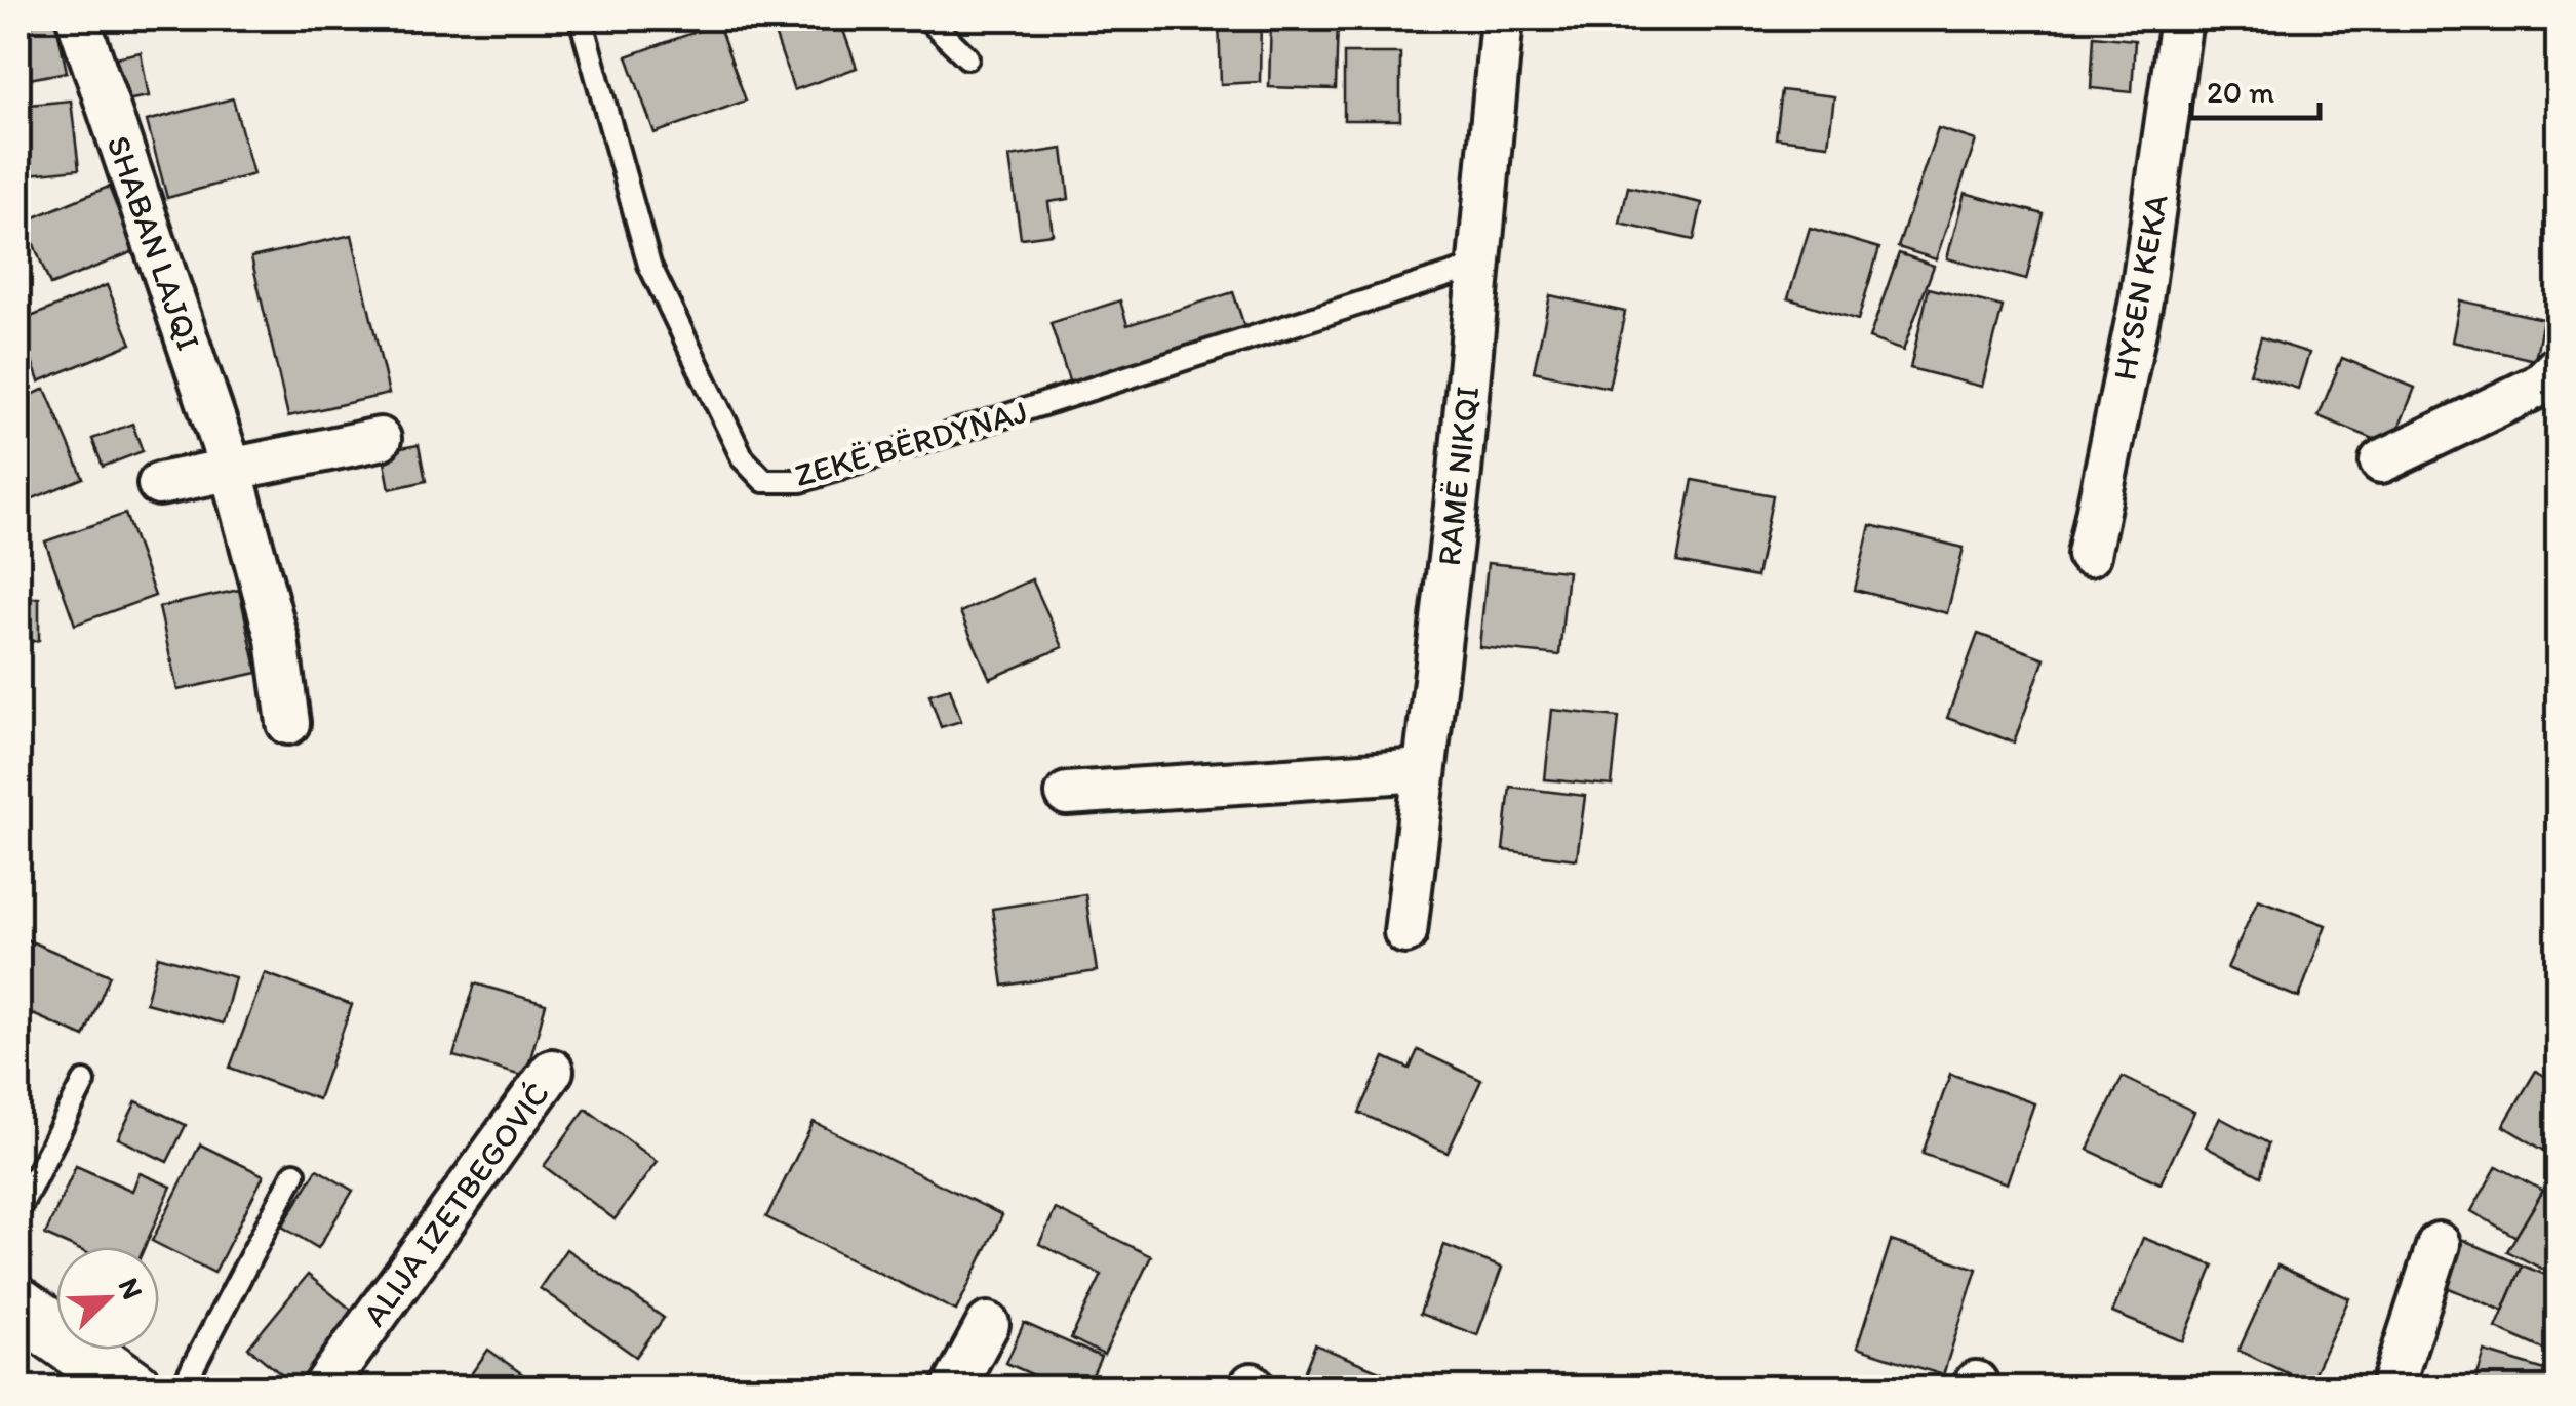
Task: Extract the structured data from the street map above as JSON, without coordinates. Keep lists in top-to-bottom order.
{
  "streets": {
    "street": [
      "SHABAN LAJQI",
      "HYSEN KEKA",
      "RAMË NIKQI",
      "ALIJA IZETBEGOVIĆ"
    ],
    "lane": ["ZEKË BËRDYNAJ"]
  },
  "crossings": [
    ["ZEKË BËRDYNAJ", "RAMË NIKQI"]
  ],
  "scale_bar": "20 m",
  "north": "top right"
}
